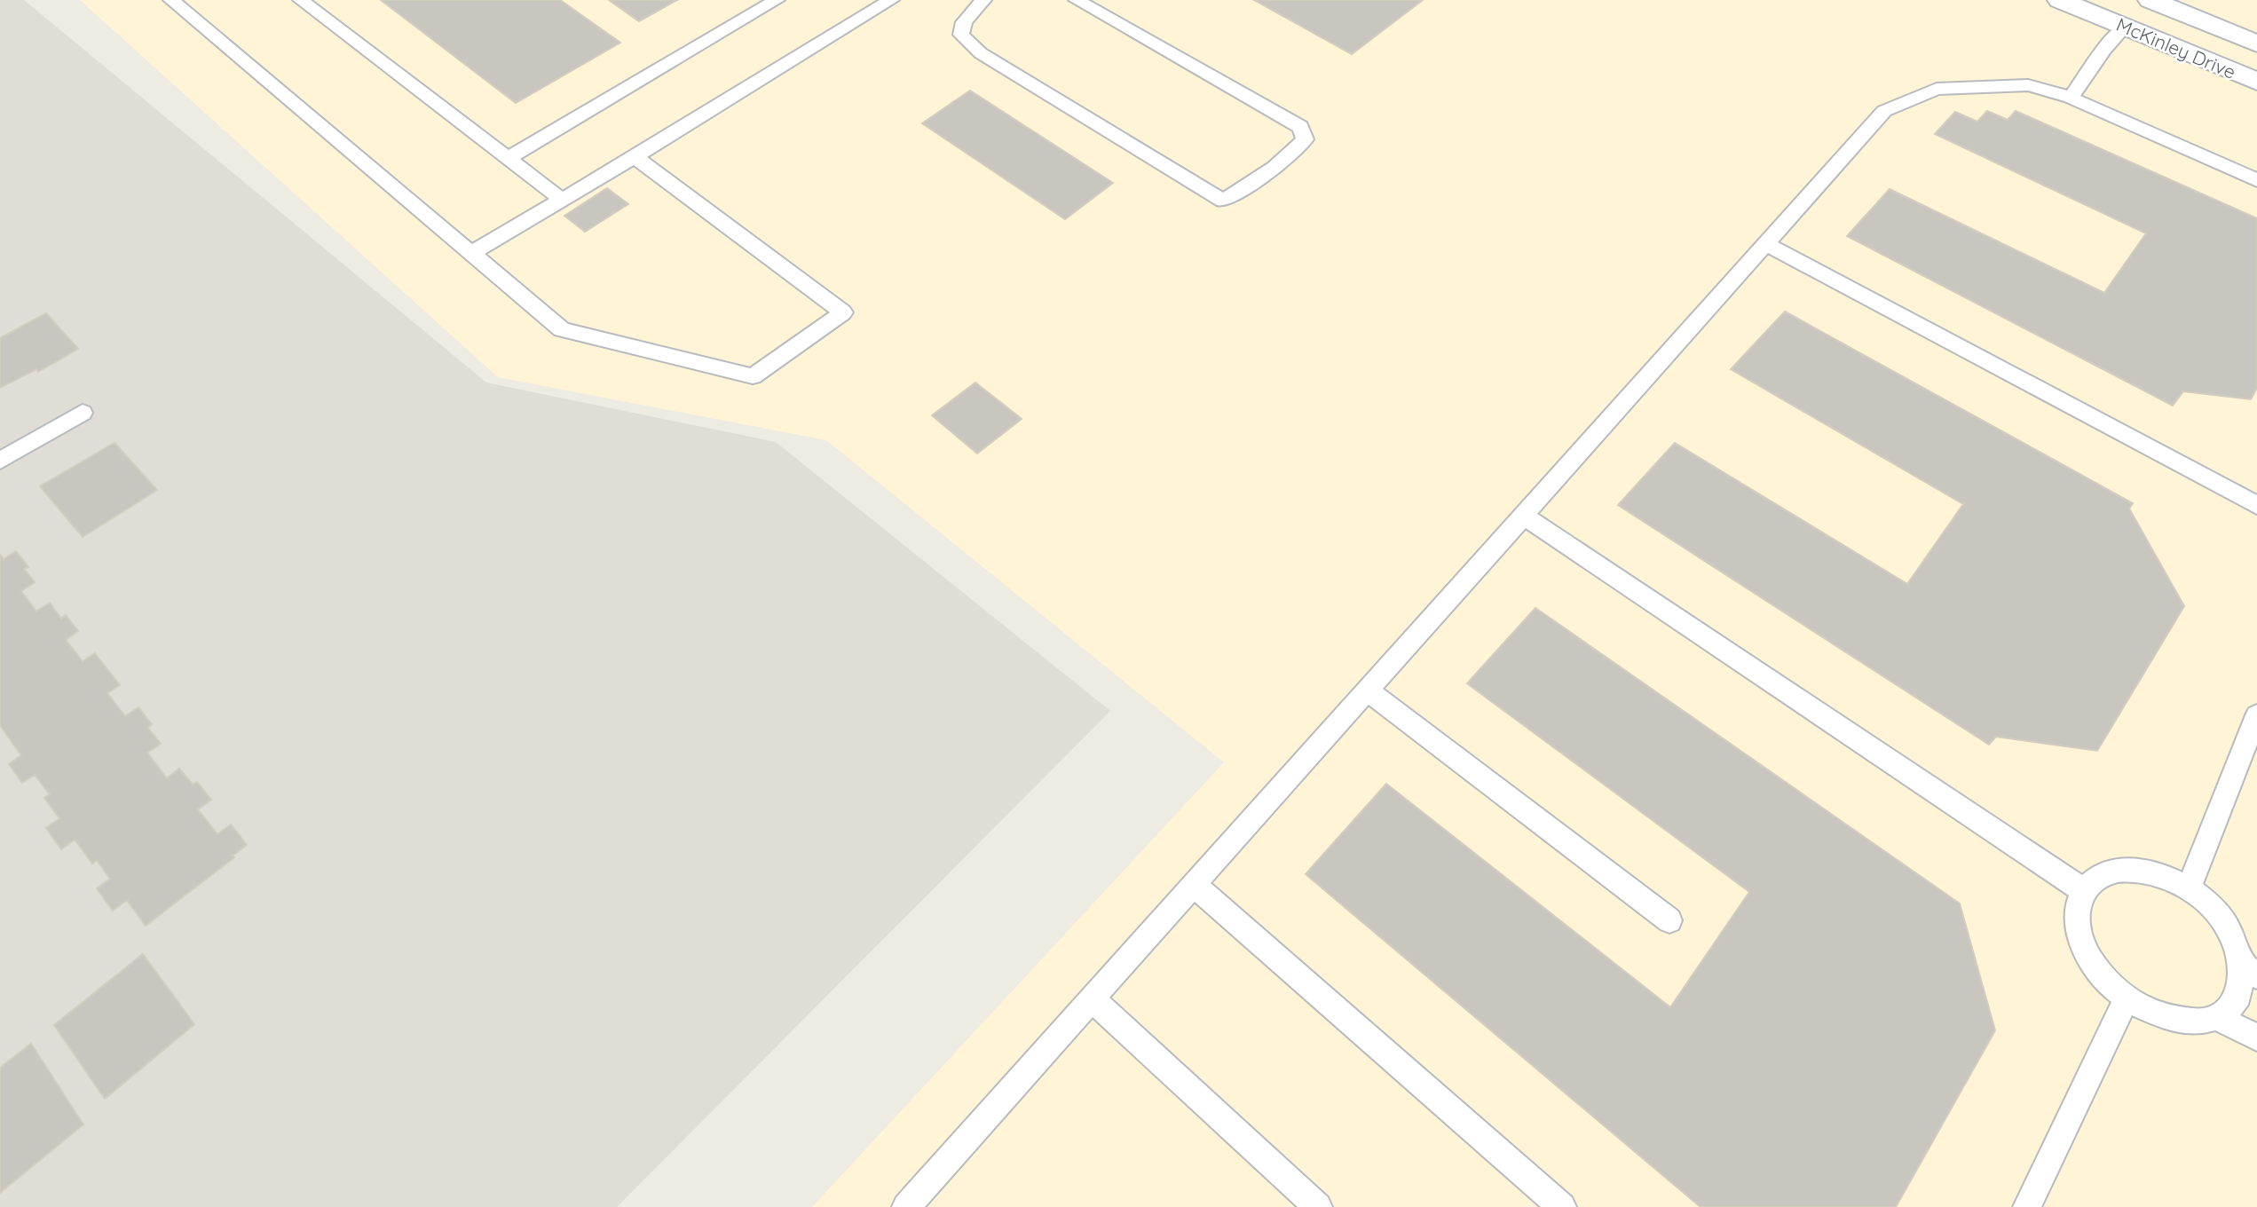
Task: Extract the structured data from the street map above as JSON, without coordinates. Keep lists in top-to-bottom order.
{
  "streets": {
    "main road": ["McKinley Drive"]
  }
}
